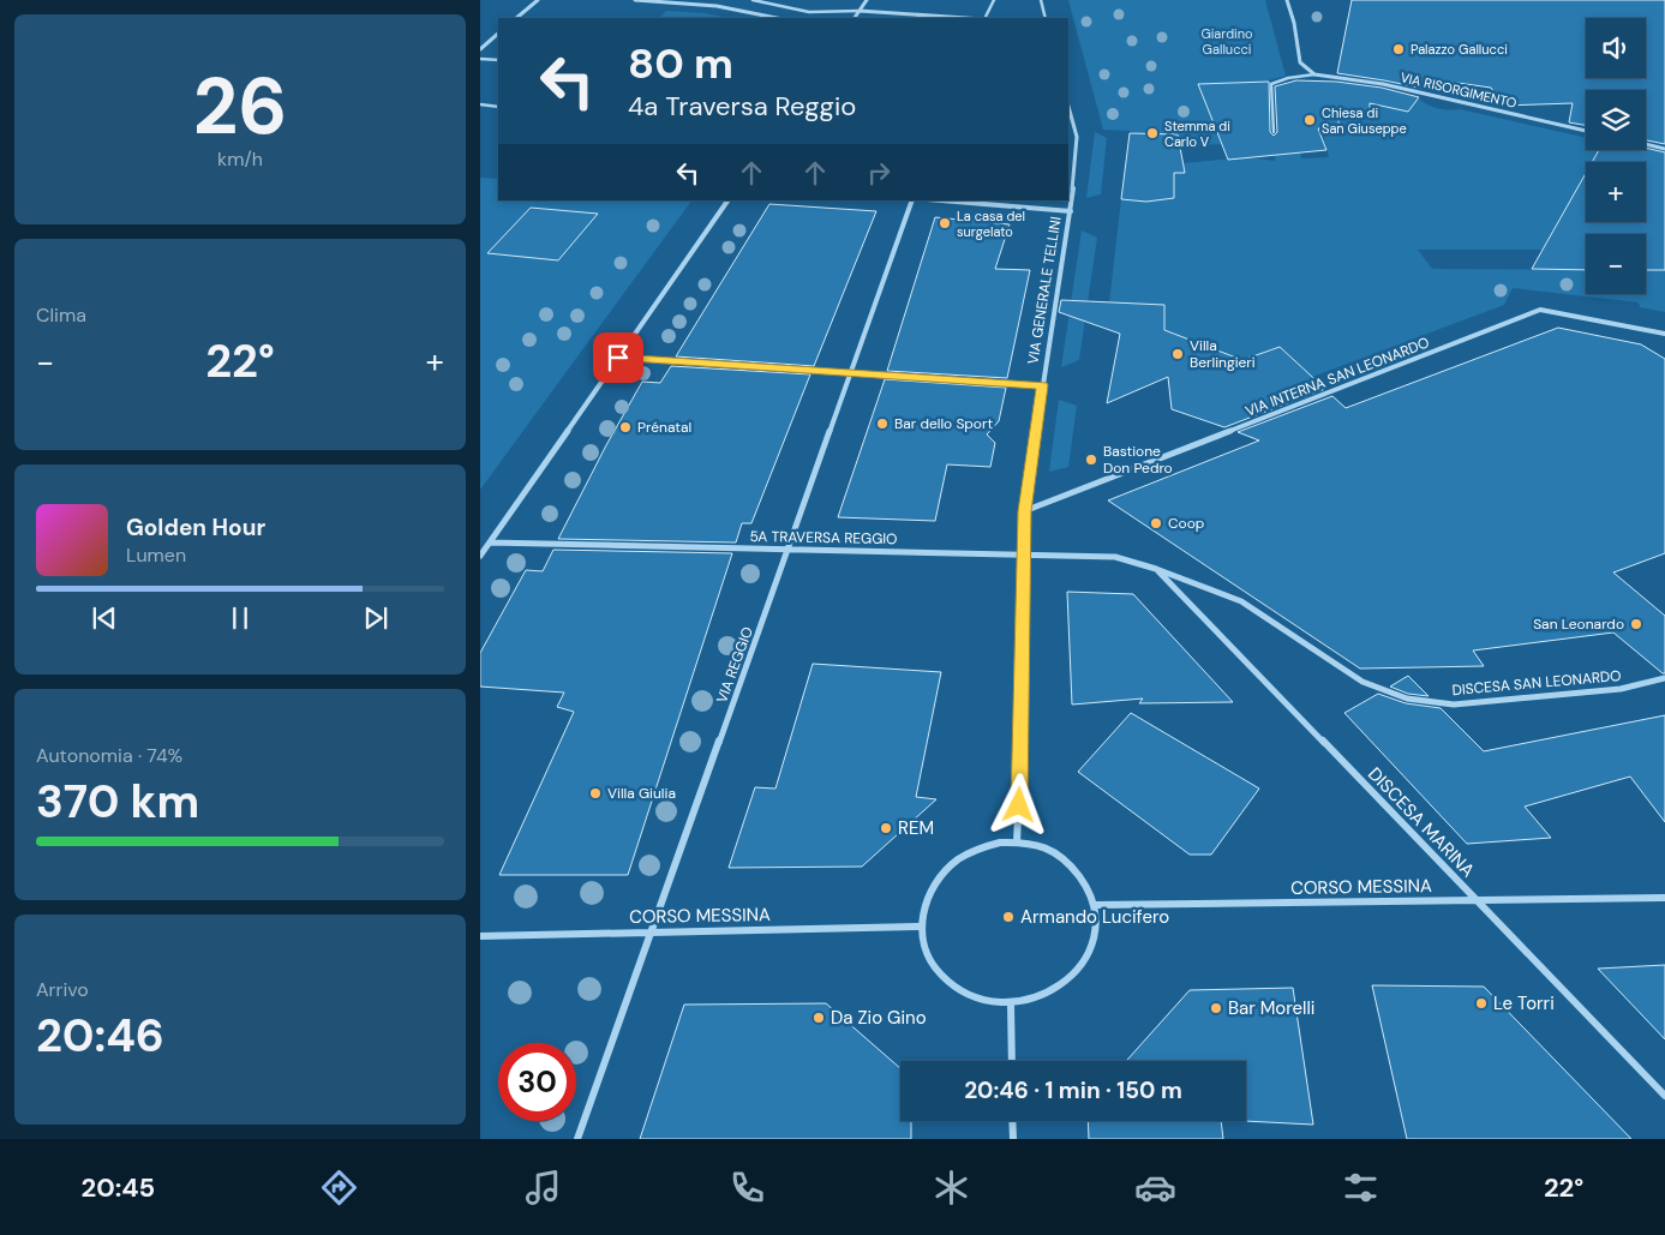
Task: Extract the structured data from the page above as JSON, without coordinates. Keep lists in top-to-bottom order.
{
  "streets": {
    "street": [
      "VIA RISORGIMENTO",
      "VIA GENERALE TELLINI",
      "VIA INTERNA SAN LEONARDO",
      "5A TRAVERSA REGGIO",
      "VIA REGGIO",
      "DISCESA SAN LEONARDO",
      "DISCESA MARINA",
      "CORSO MESSINA"
    ]
  },
  "crossings": [
    ["VIA GENERALE TELLINI", "VIA INTERNA SAN LEONARDO"],
    ["VIA GENERALE TELLINI", "5A TRAVERSA REGGIO"],
    ["VIA GENERALE TELLINI", "CORSO MESSINA"],
    ["5A TRAVERSA REGGIO", "VIA REGGIO"],
    ["5A TRAVERSA REGGIO", "DISCESA SAN LEONARDO"],
    ["5A TRAVERSA REGGIO", "DISCESA MARINA"],
    ["VIA REGGIO", "CORSO MESSINA"],
    ["DISCESA SAN LEONARDO", "DISCESA MARINA"],
    ["DISCESA MARINA", "CORSO MESSINA"]
  ],
  "parks": ["Giardino Gallucci"],
  "places": [
    "Palazzo Gallucci",
    "Chiesa di San Giuseppe",
    "Stemma di Carlo V",
    "La casa del surgelato",
    "Villa Berlingieri",
    "Bar dello Sport",
    "Prénatal",
    "Bastione Don Pedro",
    "Coop",
    "San Leonardo",
    "Villa Giulia",
    "REM",
    "Armando Lucifero",
    "Le Torri",
    "Bar Morelli",
    "Da Zio Gino"
  ],
  "page": {
    "tile": [
      ["26", "km/h"],
      "Clima",
      ["Autonomia · 74%", "370 km"],
      ["Arrivo", "20:46"]
    ],
    "map_buttons": ["+", "−"],
    "turn": ["80 m", "4a Traversa Reggio"],
    "heat": ["−", "22°", "+"],
    "song": ["Golden Hour", "Lumen"],
    "limit": "30",
    "trip": "20:46 · 1 min · 150 m",
    "tabs": ["20:45", "22°"]
  }
}
